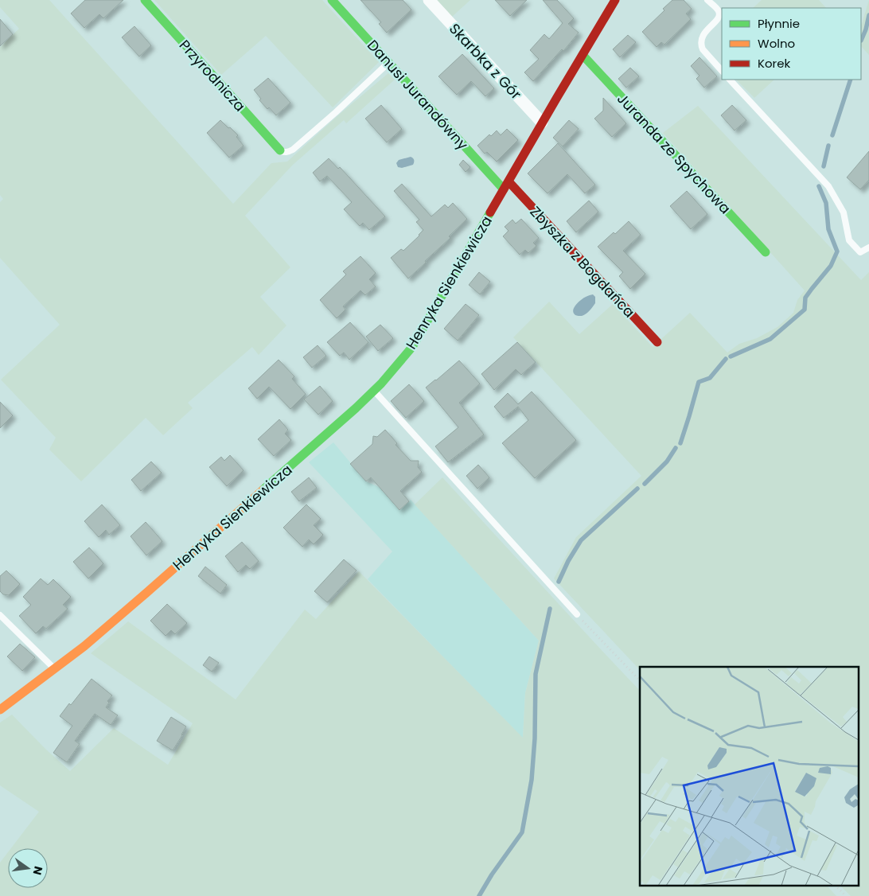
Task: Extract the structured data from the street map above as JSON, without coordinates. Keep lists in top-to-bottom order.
{
  "streets": {
    "street": [
      "Skarbka z Gór",
      "Przyrodnicza",
      "Danusi Jurandówny",
      "Juranda ze Spychowa",
      "Zbyszka z Bogdańca",
      "Henryka Sienkiewicza"
    ]
  },
  "crossings": [
    ["Skarbka z Gór", "Henryka Sienkiewicza"],
    ["Danusi Jurandówny", "Henryka Sienkiewicza"],
    ["Juranda ze Spychowa", "Henryka Sienkiewicza"],
    ["Zbyszka z Bogdańca", "Henryka Sienkiewicza"]
  ],
  "legend": ["Płynnie", "Wolno", "Korek"],
  "north": "right"
}
